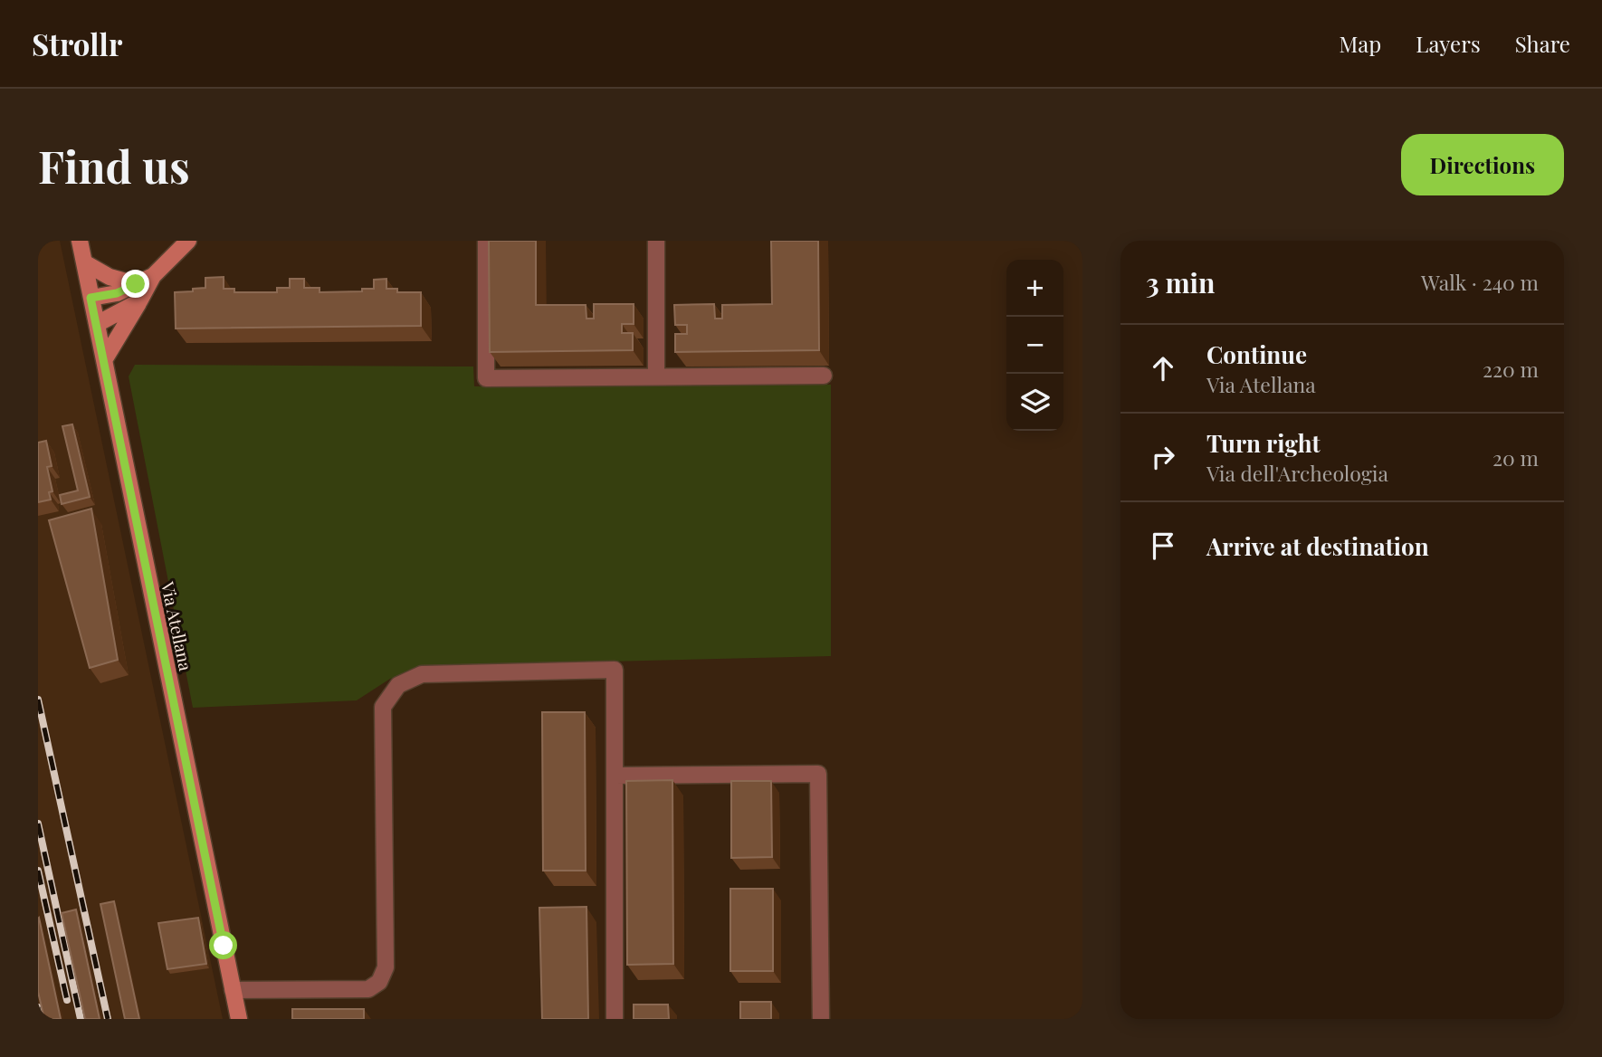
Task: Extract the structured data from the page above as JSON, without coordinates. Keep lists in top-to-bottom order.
{
  "streets": {
    "main road": ["Via Atellana"]
  },
  "page": {
    "header": "Strollr",
    "nav": ["Map", "Layers", "Share"],
    "buttons": "Directions",
    "title": "Find us",
    "heading": ["3 min", "Walk · 240 m"],
    "map_buttons": ["+", "−"],
    "list": [
      ["Continue", "Via Atellana", "220 m"],
      ["Turn right", "Via dell'Archeologia", "20 m"],
      "Arrive at destination"
    ]
  }
}
